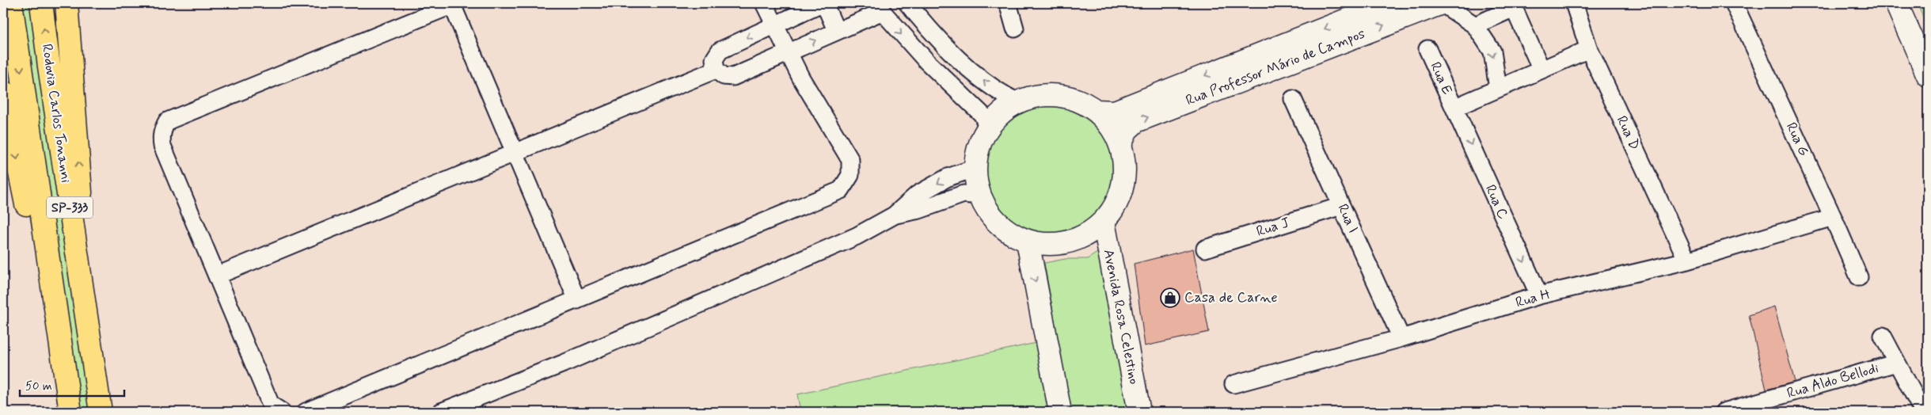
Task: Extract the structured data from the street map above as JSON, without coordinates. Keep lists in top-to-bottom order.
{
  "streets": {
    "highway": ["Rodovia Carlos Tonanni", "SP-333"],
    "street": [
      "Rua Professor Mário de Campos",
      "Rua E",
      "Rua D",
      "Rua G",
      "Rua C",
      "Rua I",
      "Rua J",
      "Rua H",
      "Avenida Rosa Celestino",
      "Rua Aldo Bellodi"
    ]
  },
  "crossings": [
    ["Rua E", "Rua C"],
    ["Rua D", "Rua H"],
    ["Rua G", "Rua H"],
    ["Rua C", "Rua H"],
    ["Rua I", "Rua J"],
    ["Rua I", "Rua H"]
  ],
  "one_way": ["Rua C"],
  "places": {
    "shop": ["Casa de Carne"]
  },
  "scale_bar": "50 m"
}
